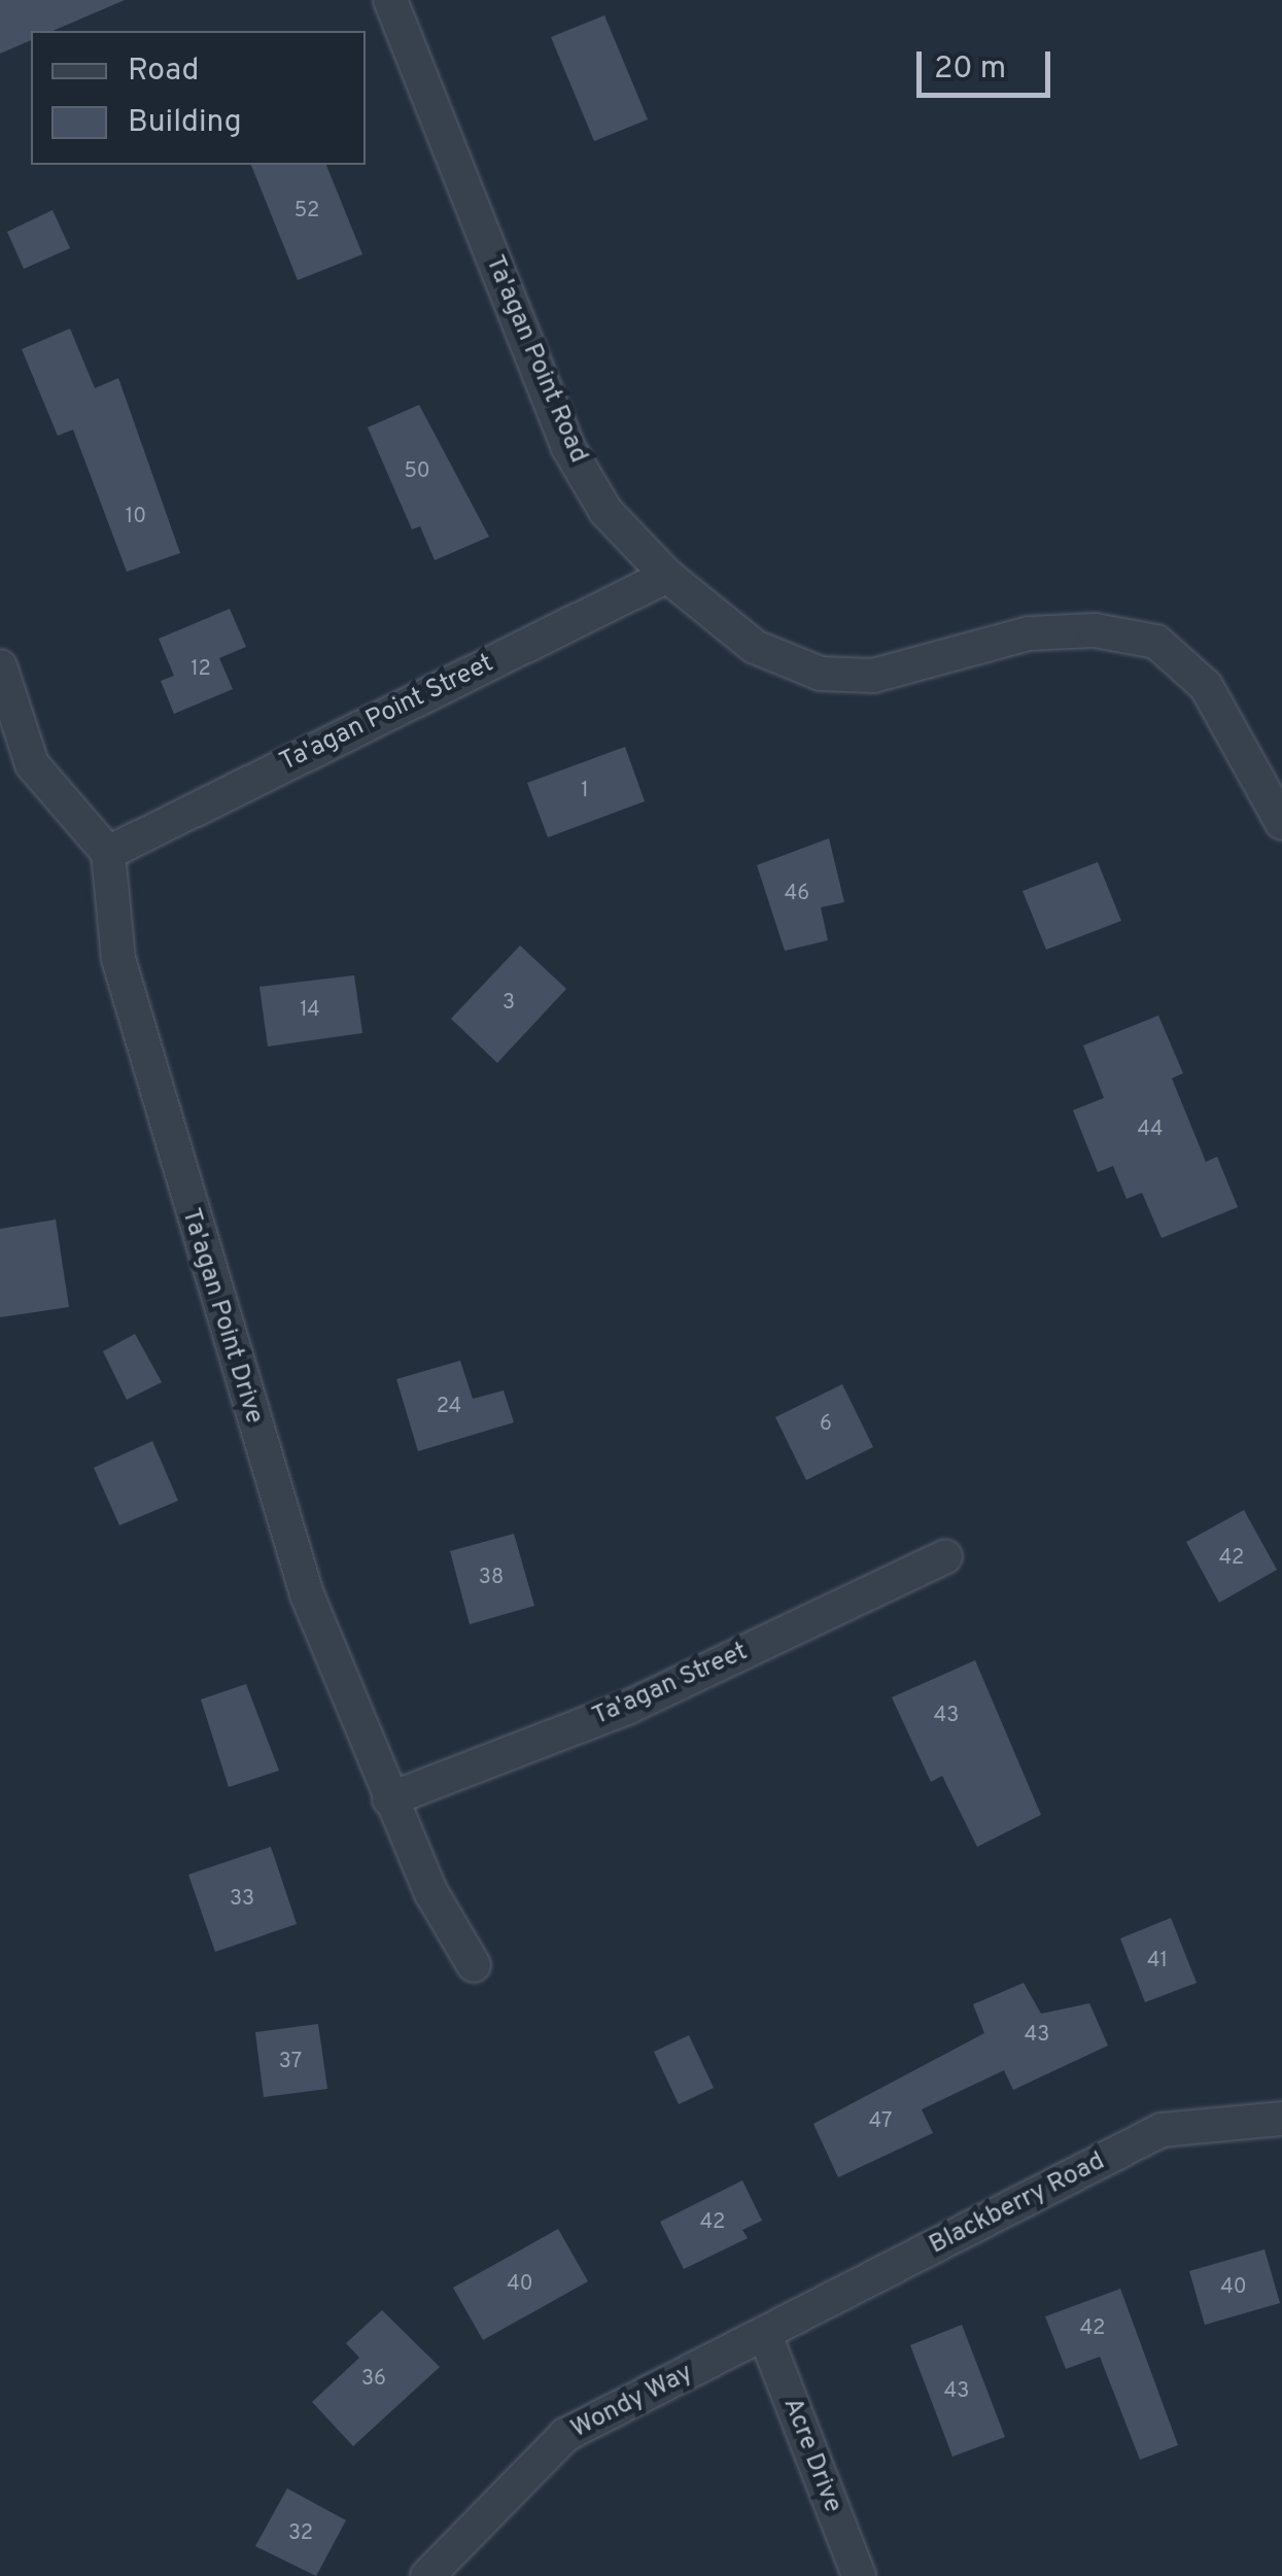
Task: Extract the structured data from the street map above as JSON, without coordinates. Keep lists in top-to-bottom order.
{
  "streets": {
    "street": [
      "Ta'agan Point Road",
      "Ta'agan Point Street",
      "Ta'agan Point Drive",
      "Ta'agan Street",
      "Blackberry Road",
      "Wondy Way",
      "Acre Drive"
    ]
  },
  "crossings": [
    ["Ta'agan Point Road", "Ta'agan Point Street"],
    ["Ta'agan Point Street", "Ta'agan Point Drive"],
    ["Ta'agan Point Drive", "Ta'agan Street"],
    ["Blackberry Road", "Wondy Way"],
    ["Blackberry Road", "Acre Drive"],
    ["Wondy Way", "Acre Drive"]
  ],
  "house_numbers": [
    "52",
    "50",
    "10",
    "12",
    "1",
    "46",
    "3",
    "14",
    "44",
    "24",
    "6",
    "42",
    "38",
    "43",
    "33",
    "41",
    "43",
    "37",
    "47",
    "42",
    "40",
    "40",
    "42",
    "36",
    "43",
    "32"
  ],
  "legend": ["Road", "Building"],
  "scale_bar": "20 m"
}
